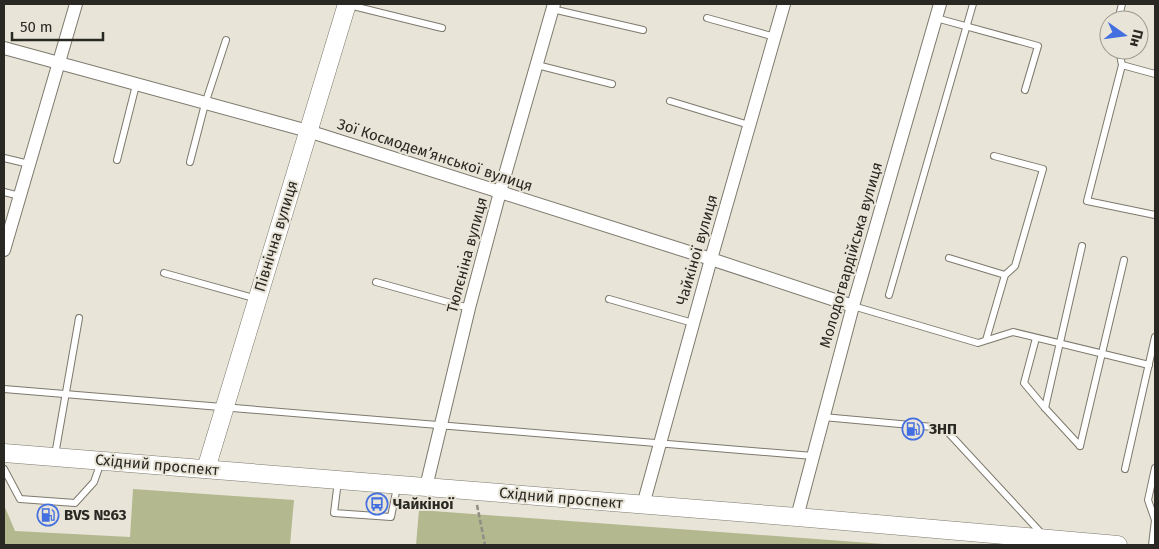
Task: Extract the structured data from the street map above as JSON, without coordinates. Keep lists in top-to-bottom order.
{
  "streets": {
    "main road": ["Північна вулиця", "Східний проспект"],
    "street": [
      "Зої Космодем’янської вулиця",
      "Чайкіної вулиця",
      "Тюлєніна вулиця",
      "Молодогвардійська вулиця"
    ]
  },
  "crossings": [
    ["Зої Космодем’янської вулиця", "Північна вулиця"],
    ["Зої Космодем’янської вулиця", "Чайкіної вулиця"],
    ["Зої Космодем’янської вулиця", "Тюлєніна вулиця"],
    ["Зої Космодем’янської вулиця", "Молодогвардійська вулиця"],
    ["Північна вулиця", "Східний проспект"],
    ["Чайкіної вулиця", "Східний проспект"],
    ["Тюлєніна вулиця", "Східний проспект"],
    ["Молодогвардійська вулиця", "Східний проспект"]
  ],
  "places": {
    "fuel station": ["ЗНП", "BVS №63"],
    "bus stop": ["Чайкіної"]
  },
  "scale_bar": "50 m",
  "north": "right"
}
